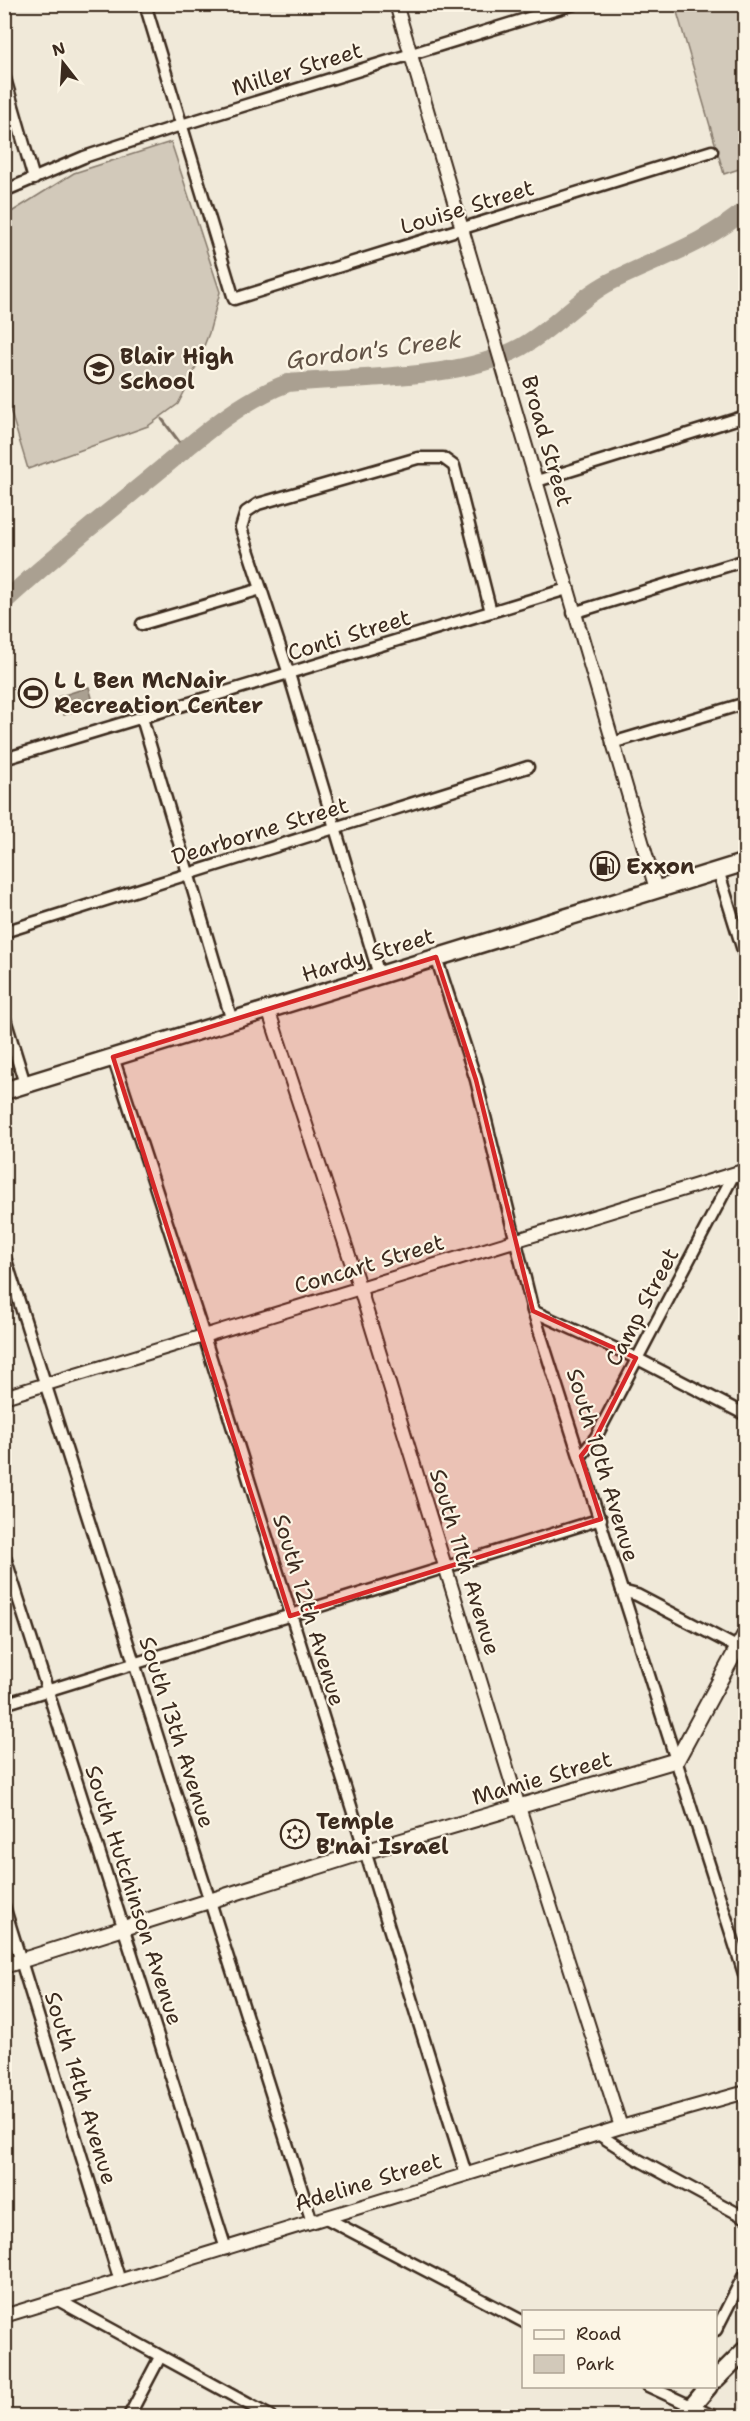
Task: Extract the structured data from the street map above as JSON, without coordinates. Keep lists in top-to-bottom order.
{
  "streets": {
    "main road": ["Hardy Street", "Mamie Street"],
    "street": [
      "Miller Street",
      "Louise Street",
      "Broad Street",
      "Conti Street",
      "Dearborne Street",
      "Concart Street",
      "Camp Street",
      "South 10th Avenue",
      "South 11th Avenue",
      "South 12th Avenue",
      "South 13th Avenue",
      "South Hutchinson Avenue",
      "South 14th Avenue",
      "Adeline Street"
    ]
  },
  "crossings": [
    ["Miller Street", "Louise Street"],
    ["Miller Street", "Broad Street"],
    ["Louise Street", "Broad Street"],
    ["Broad Street", "Conti Street"],
    ["Broad Street", "Hardy Street"],
    ["Hardy Street", "South 10th Avenue"],
    ["Hardy Street", "South 11th Avenue"],
    ["Hardy Street", "South 12th Avenue"],
    ["Concart Street", "Camp Street"],
    ["Concart Street", "South 10th Avenue"],
    ["Concart Street", "South 11th Avenue"],
    ["Concart Street", "South 12th Avenue"],
    ["Concart Street", "South 13th Avenue"],
    ["Camp Street", "South 10th Avenue"],
    ["South 10th Avenue", "Mamie Street"],
    ["South 11th Avenue", "Mamie Street"],
    ["South 11th Avenue", "Adeline Street"],
    ["South 12th Avenue", "Mamie Street"],
    ["South 12th Avenue", "Adeline Street"],
    ["South 13th Avenue", "Mamie Street"],
    ["South 13th Avenue", "Adeline Street"],
    ["Mamie Street", "South Hutchinson Avenue"],
    ["Mamie Street", "South 14th Avenue"],
    ["South Hutchinson Avenue", "Adeline Street"],
    ["South 14th Avenue", "Adeline Street"]
  ],
  "water": ["Gordon's Creek"],
  "places": {
    "school or university": ["Blair High School"],
    "sports": ["L L Ben McNair Recreation Center"],
    "fuel station": ["Exxon"],
    "synagogue": ["Temple B'nai Israel"]
  },
  "legend": ["Road", "Park"],
  "north": "top"
}
